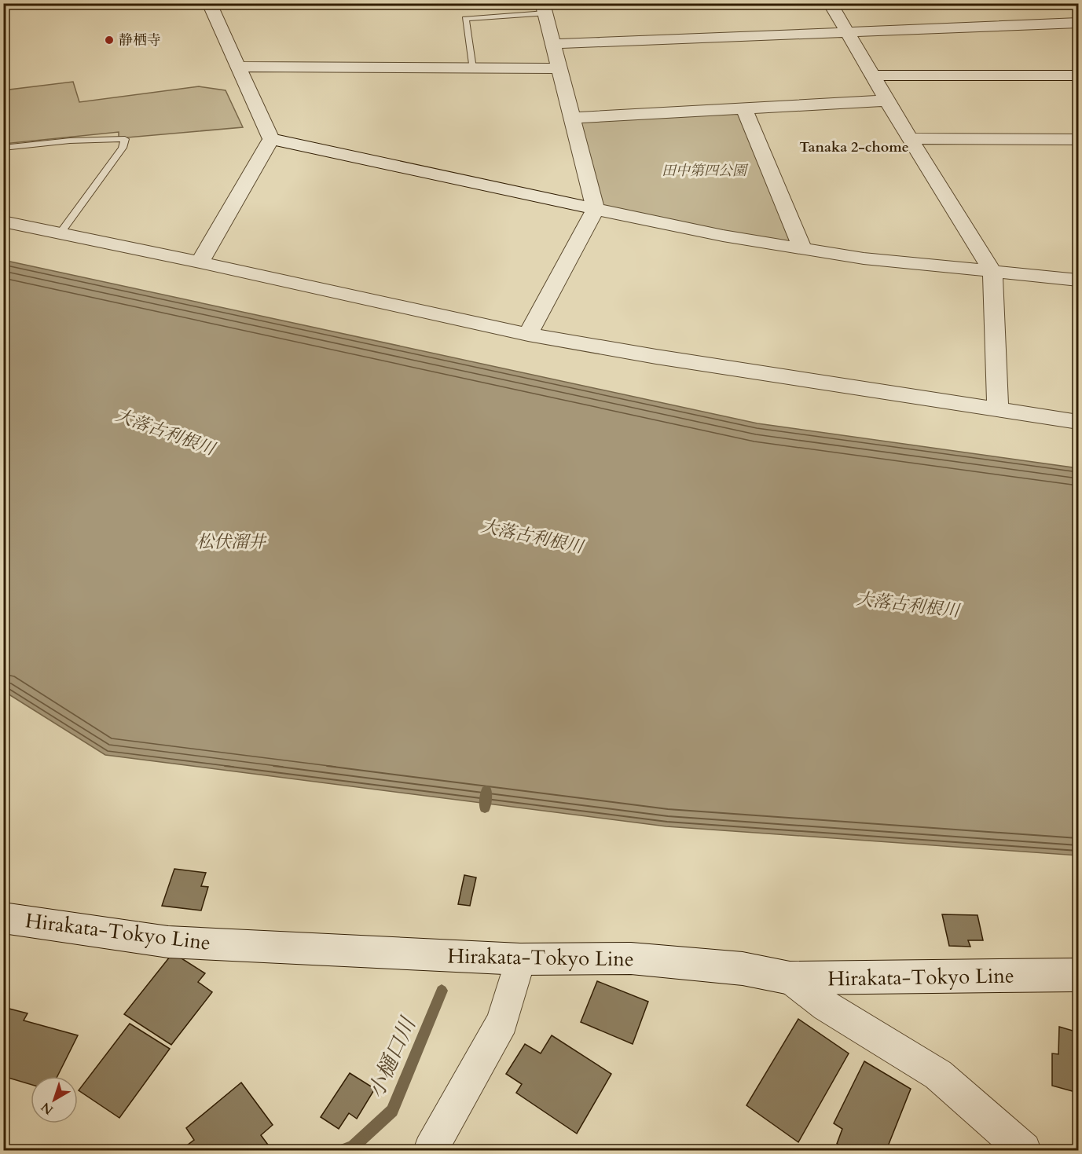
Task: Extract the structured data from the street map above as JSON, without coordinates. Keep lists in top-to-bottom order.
{
  "streets": {
    "main road": ["Hirakata-Tokyo Line"]
  },
  "districts": ["Tanaka 2-chome"],
  "water": ["大落古利根川", "松伏溜井", "小樋口川"],
  "parks": ["田中第四公園"],
  "places": ["静栖寺"],
  "north": "bottom left"
}
